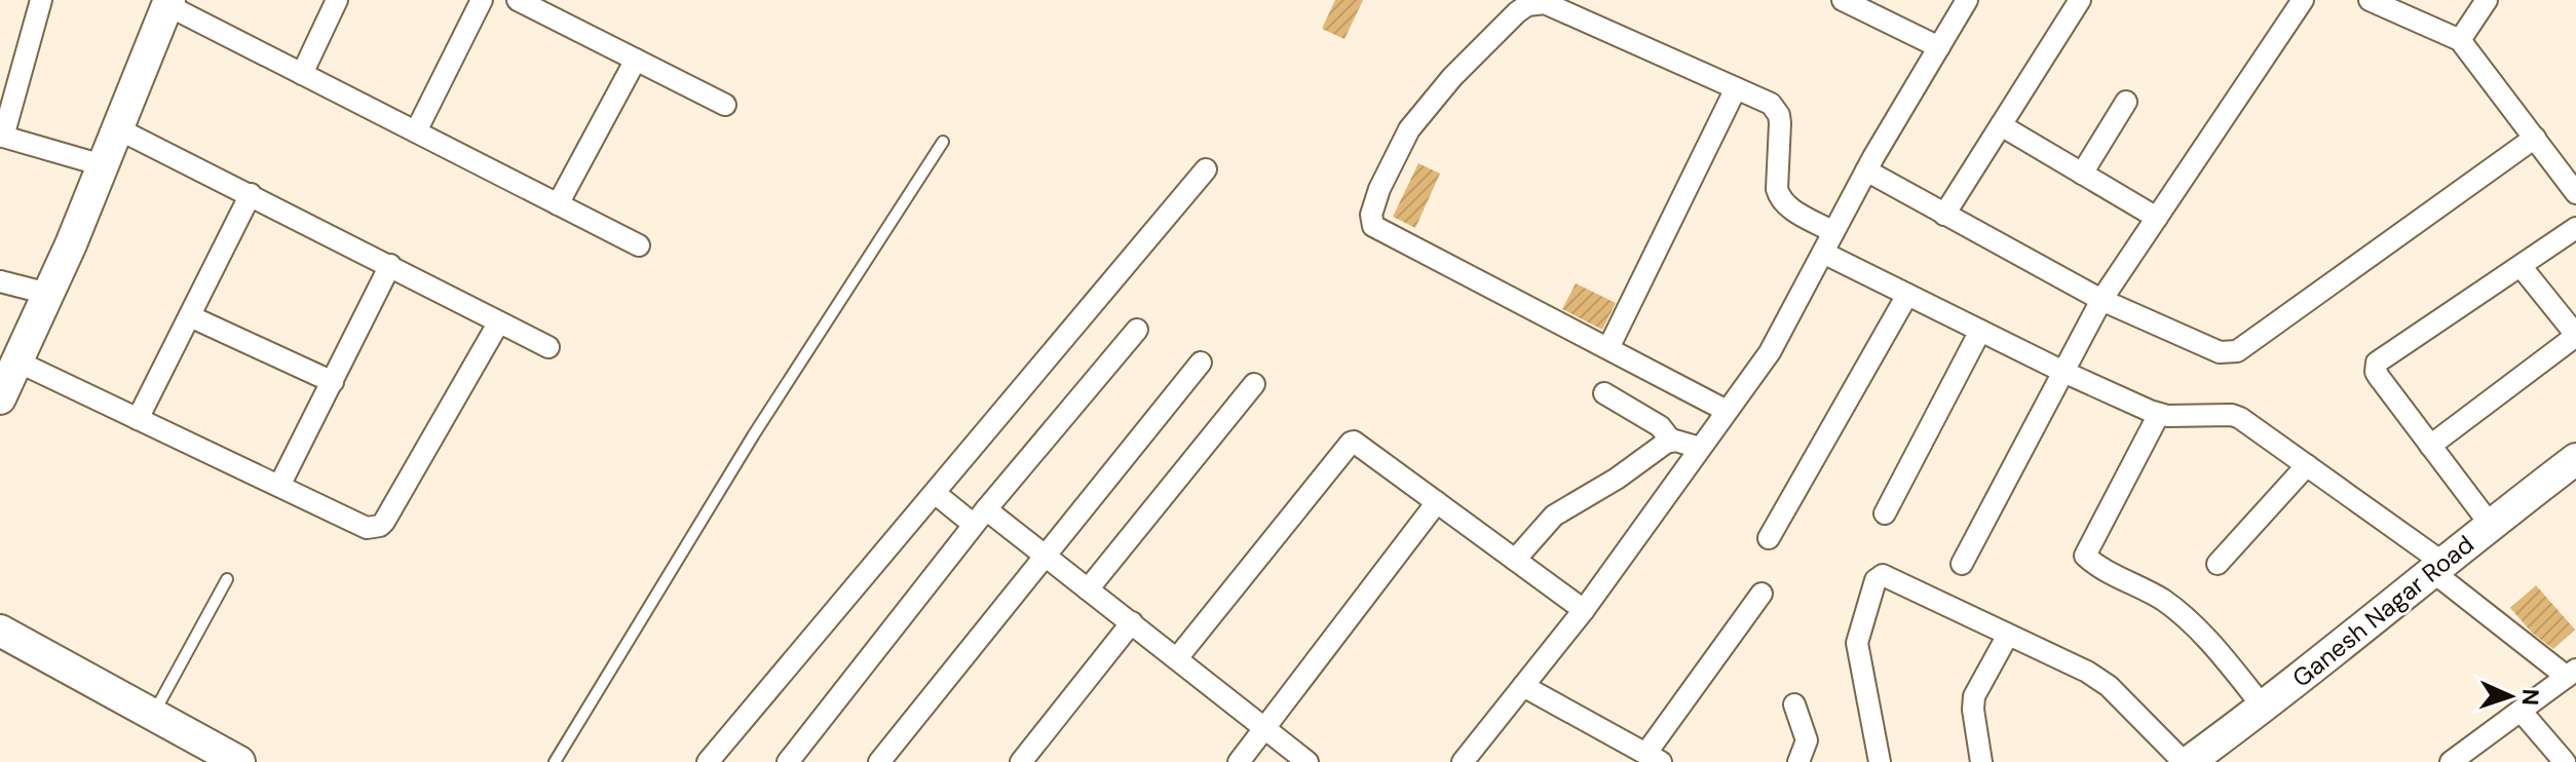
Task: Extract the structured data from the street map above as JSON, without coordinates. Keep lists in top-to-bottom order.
{
  "streets": {
    "street": ["Ganesh Nagar Road"]
  },
  "north": "right"
}
